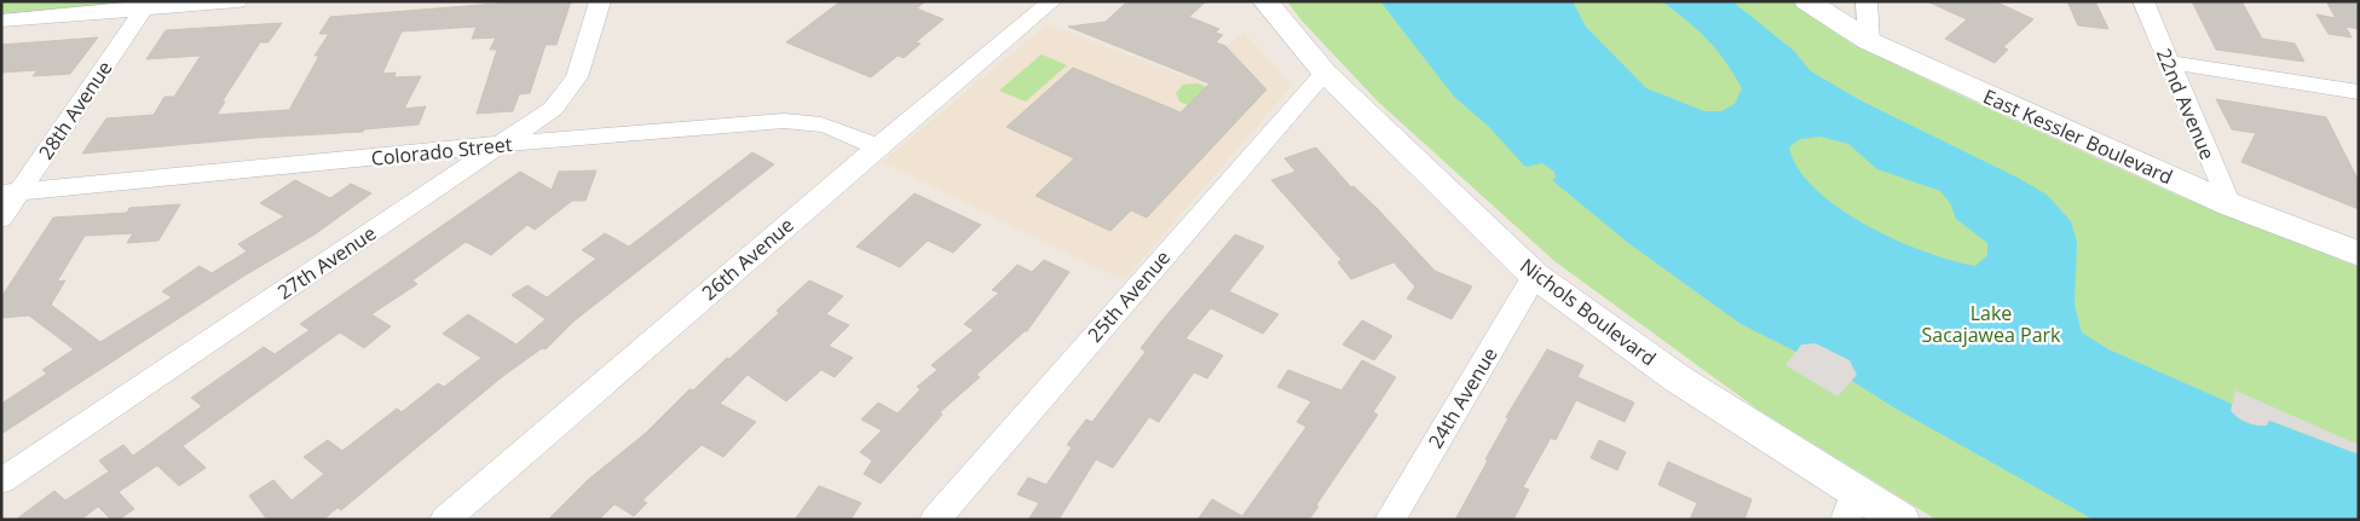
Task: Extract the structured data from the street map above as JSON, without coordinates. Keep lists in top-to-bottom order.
{
  "streets": {
    "main road": ["East Kessler Boulevard", "Nichols Boulevard"],
    "street": [
      "22nd Avenue",
      "28th Avenue",
      "Colorado Street",
      "26th Avenue",
      "27th Avenue",
      "25th Avenue",
      "24th Avenue"
    ]
  },
  "crossings": [
    ["22nd Avenue", "East Kessler Boulevard"],
    ["28th Avenue", "Colorado Street"],
    ["Colorado Street", "26th Avenue"],
    ["Colorado Street", "27th Avenue"],
    ["25th Avenue", "Nichols Boulevard"],
    ["Nichols Boulevard", "24th Avenue"]
  ],
  "parks": ["Lake Sacajawea Park"]
}
